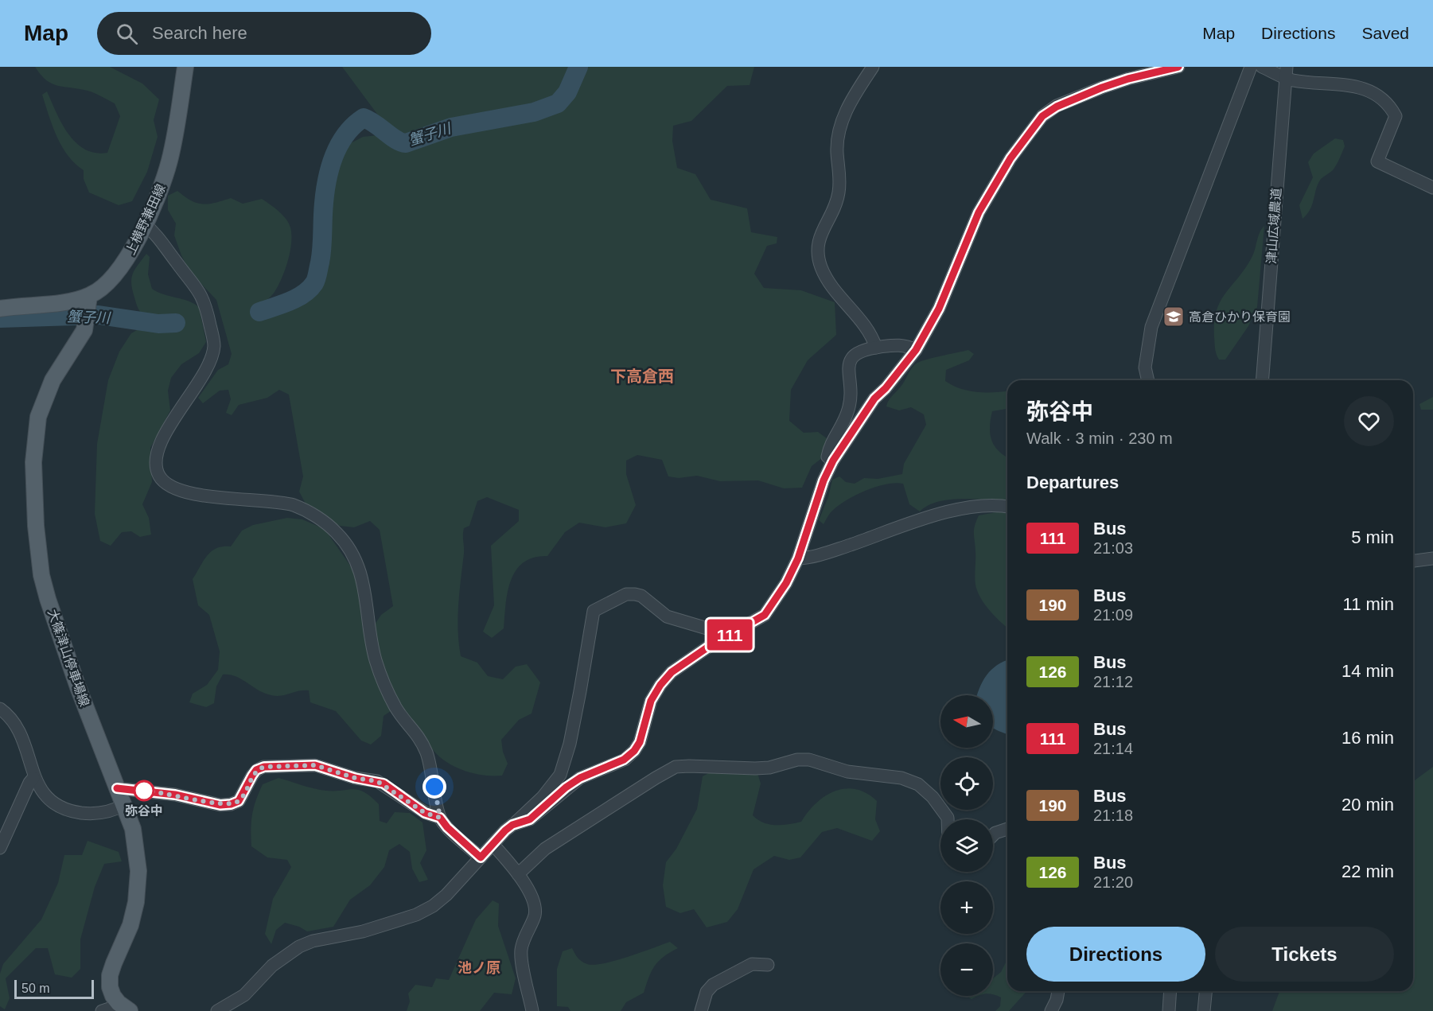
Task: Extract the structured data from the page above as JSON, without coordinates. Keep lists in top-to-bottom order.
{
  "streets": {
    "main road": ["上横野兼田線", "大篠津山停車場線"],
    "street": ["津山広域農道"]
  },
  "crossings": [
    ["上横野兼田線", "大篠津山停車場線"]
  ],
  "districts": ["下高倉西", "池ノ原"],
  "water": ["蟹子川"],
  "places": {
    "school or university": ["高倉ひかり保育園"],
    "other": ["弥谷中"]
  },
  "lines": ["bus line 111"],
  "scale_bar": "50 m",
  "north": "left",
  "page": {
    "header": "Map",
    "search": "Search here",
    "nav": ["Map", "Directions", "Saved"],
    "on_map": "111",
    "heading": [
      ["弥谷中", "Walk · 3 min · 230 m"],
      "Departures"
    ],
    "list": [
      {
        "mark": "111",
        "name": "Bus",
        "note": "21:03",
        "value": "5 min"
      },
      {
        "mark": "190",
        "name": "Bus",
        "note": "21:09",
        "value": "11 min"
      },
      {
        "mark": "126",
        "name": "Bus",
        "note": "21:12",
        "value": "14 min"
      },
      {
        "mark": "111",
        "name": "Bus",
        "note": "21:14",
        "value": "16 min"
      },
      {
        "mark": "190",
        "name": "Bus",
        "note": "21:18",
        "value": "20 min"
      },
      {
        "mark": "126",
        "name": "Bus",
        "note": "21:20",
        "value": "22 min"
      }
    ],
    "map_buttons": ["+", "−"],
    "buttons": ["Directions", "Tickets"],
    "scale": "50 m"
  }
}
